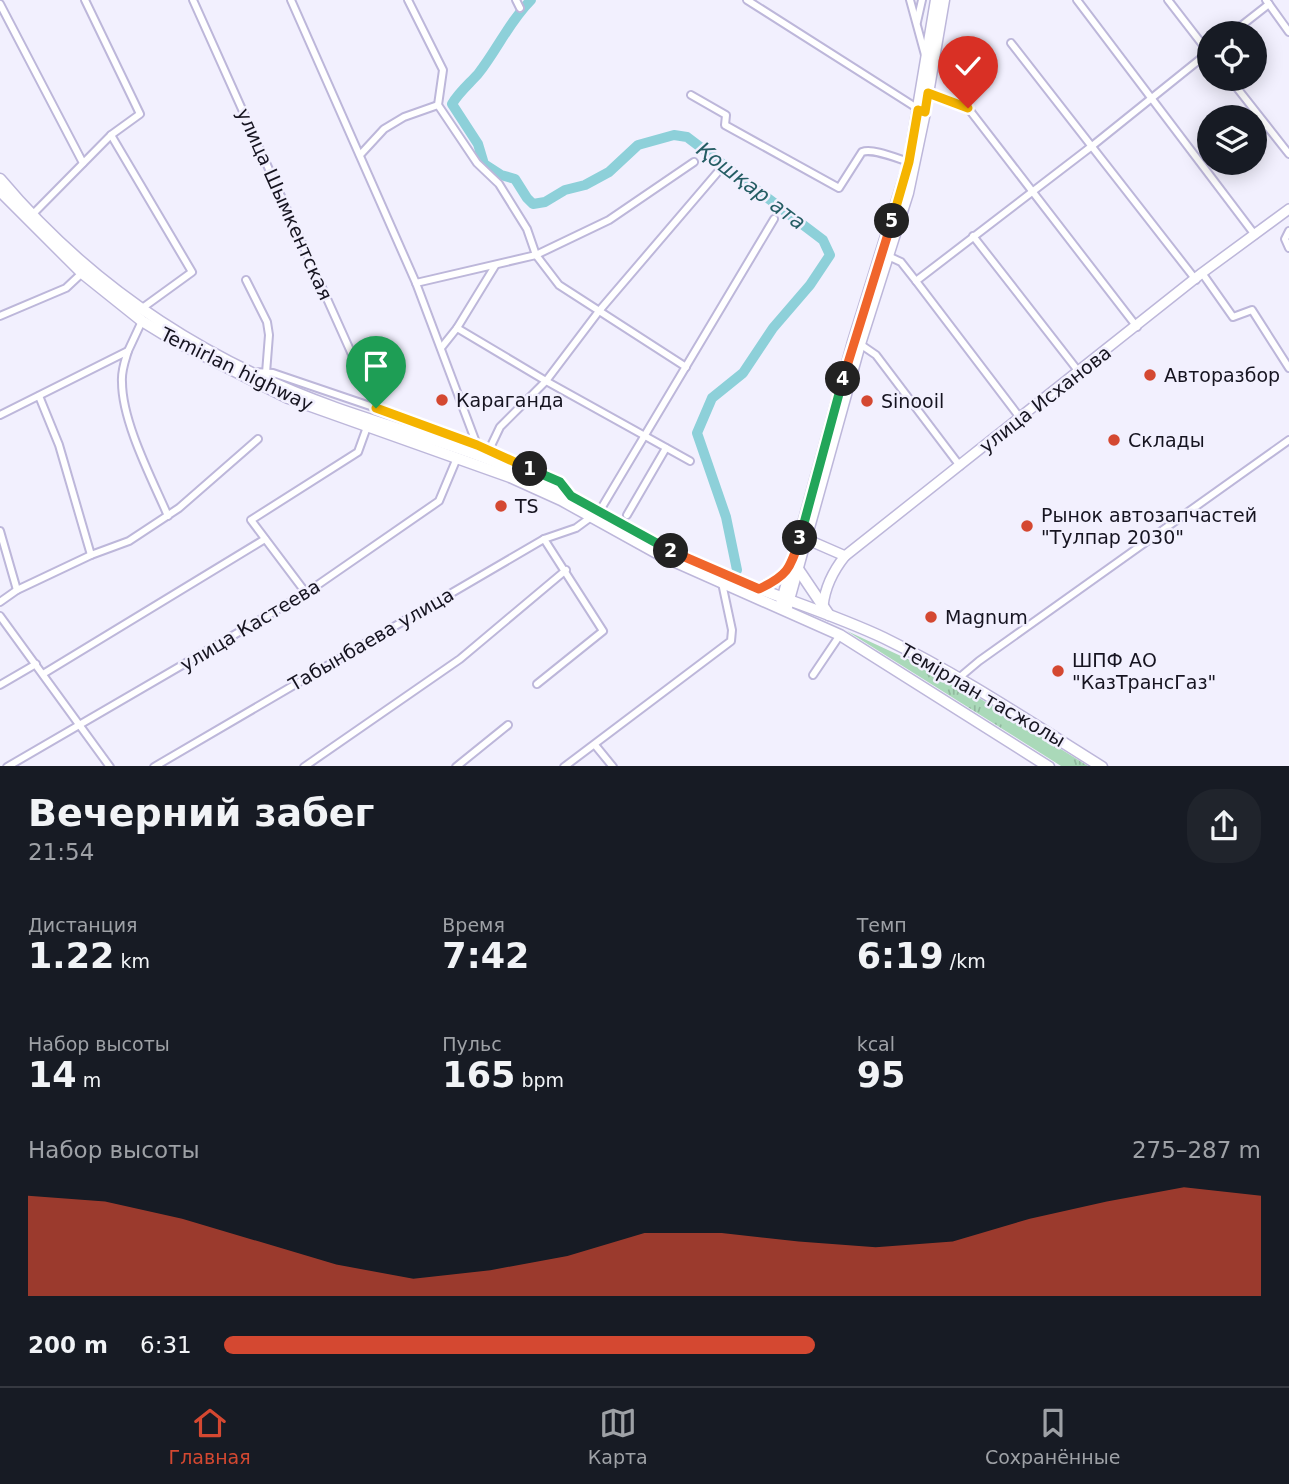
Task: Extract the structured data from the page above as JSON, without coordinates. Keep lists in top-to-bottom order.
{
  "streets": {
    "main road": ["Temirlan highway", "улица Исханова", "Темірлан тасжолы"],
    "street": ["улица Шымкентская", "улица Кастеева", "Табынбаева улица"]
  },
  "crossings": [
    ["Temirlan highway", "улица Кастеева"],
    ["Temirlan highway", "Табынбаева улица"],
    ["Temirlan highway", "Темірлан тасжолы"]
  ],
  "water": ["Қошқар ата"],
  "places": [
    "Авторазбор",
    "Караганда",
    "Sinooil",
    "Склады",
    "TS",
    "Рынок автозапчастей \"Тулпар 2030\"",
    "Magnum",
    "ШПФ АО \"КазТрансГаз\""
  ],
  "page": {
    "pins": [
      "5",
      "4",
      "1",
      "3",
      "2"
    ],
    "heading": ["Вечерний забег", "21:54"],
    "stats": [
      ["Дистанция", "1.22 km"],
      ["Время", "7:42"],
      ["Темп", "6:19 /km"],
      ["Набор высоты", "14 m"],
      ["Пульс", "165 bpm"],
      ["kcal", "95"]
    ],
    "chart": ["Набор высоты", "275–287 m"],
    "list": [
      {
        "name": "200 m",
        "note": "6:31"
      }
    ],
    "tabs": ["Главная", "Карта", "Сохранённые"]
  }
}
